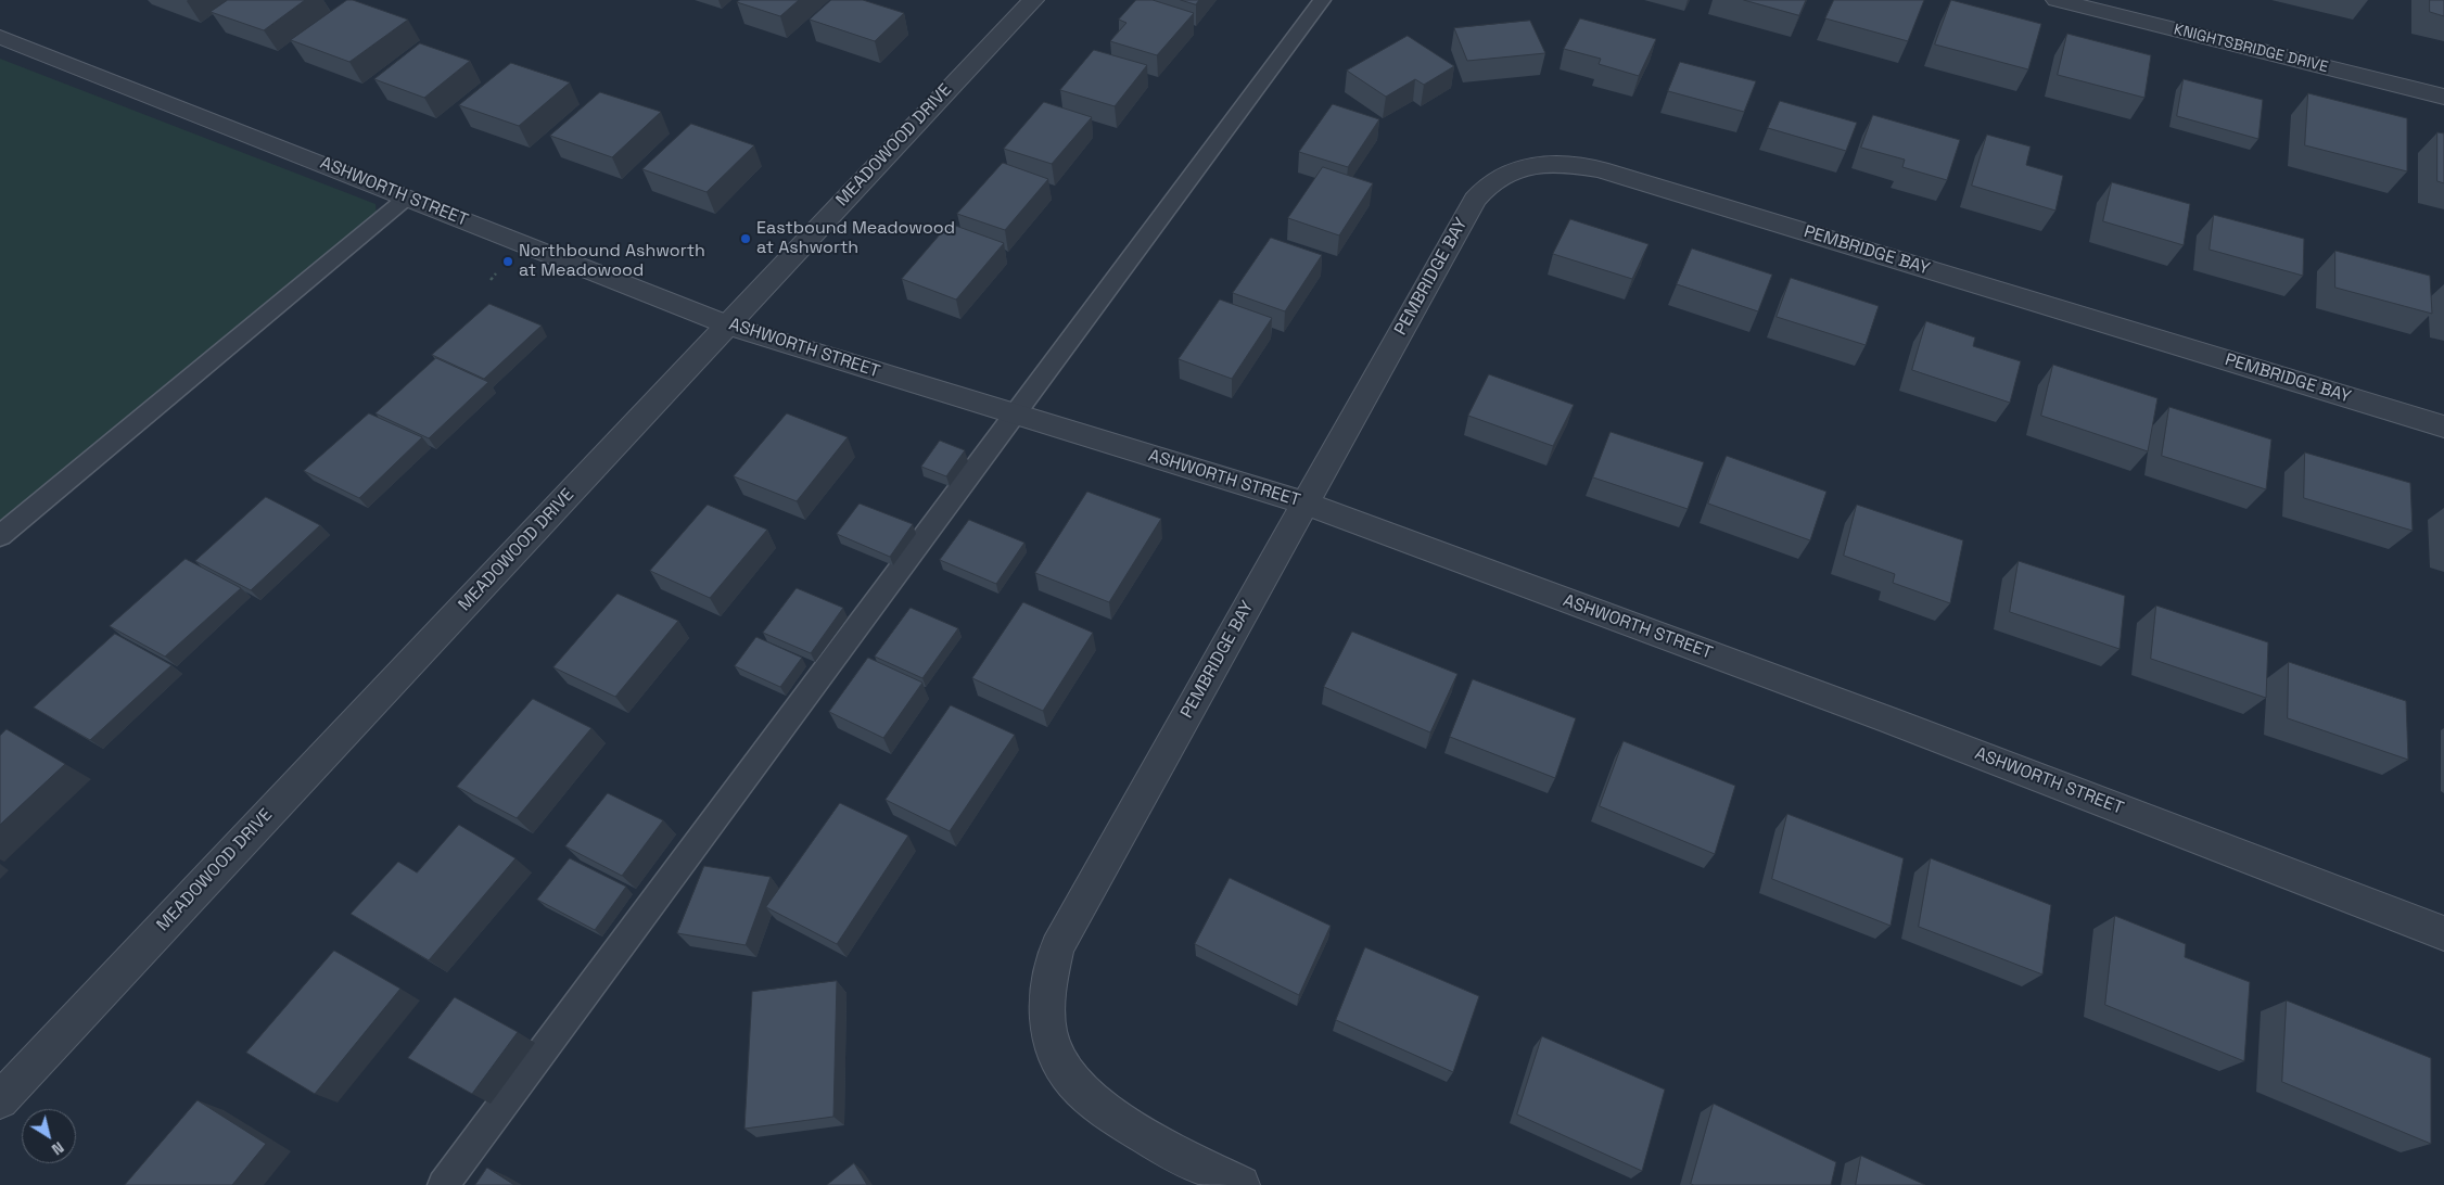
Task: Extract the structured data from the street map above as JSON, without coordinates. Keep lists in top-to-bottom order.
{
  "streets": {
    "street": [
      "KNIGHTSBRIDGE DRIVE",
      "MEADOWOOD DRIVE",
      "ASHWORTH STREET",
      "PEMBRIDGE BAY"
    ]
  },
  "crossings": [
    ["MEADOWOOD DRIVE", "ASHWORTH STREET"],
    ["ASHWORTH STREET", "PEMBRIDGE BAY"]
  ],
  "places": ["Eastbound Meadowood at Ashworth", "Northbound Ashworth at Meadowood"],
  "north": "bottom right"
}
